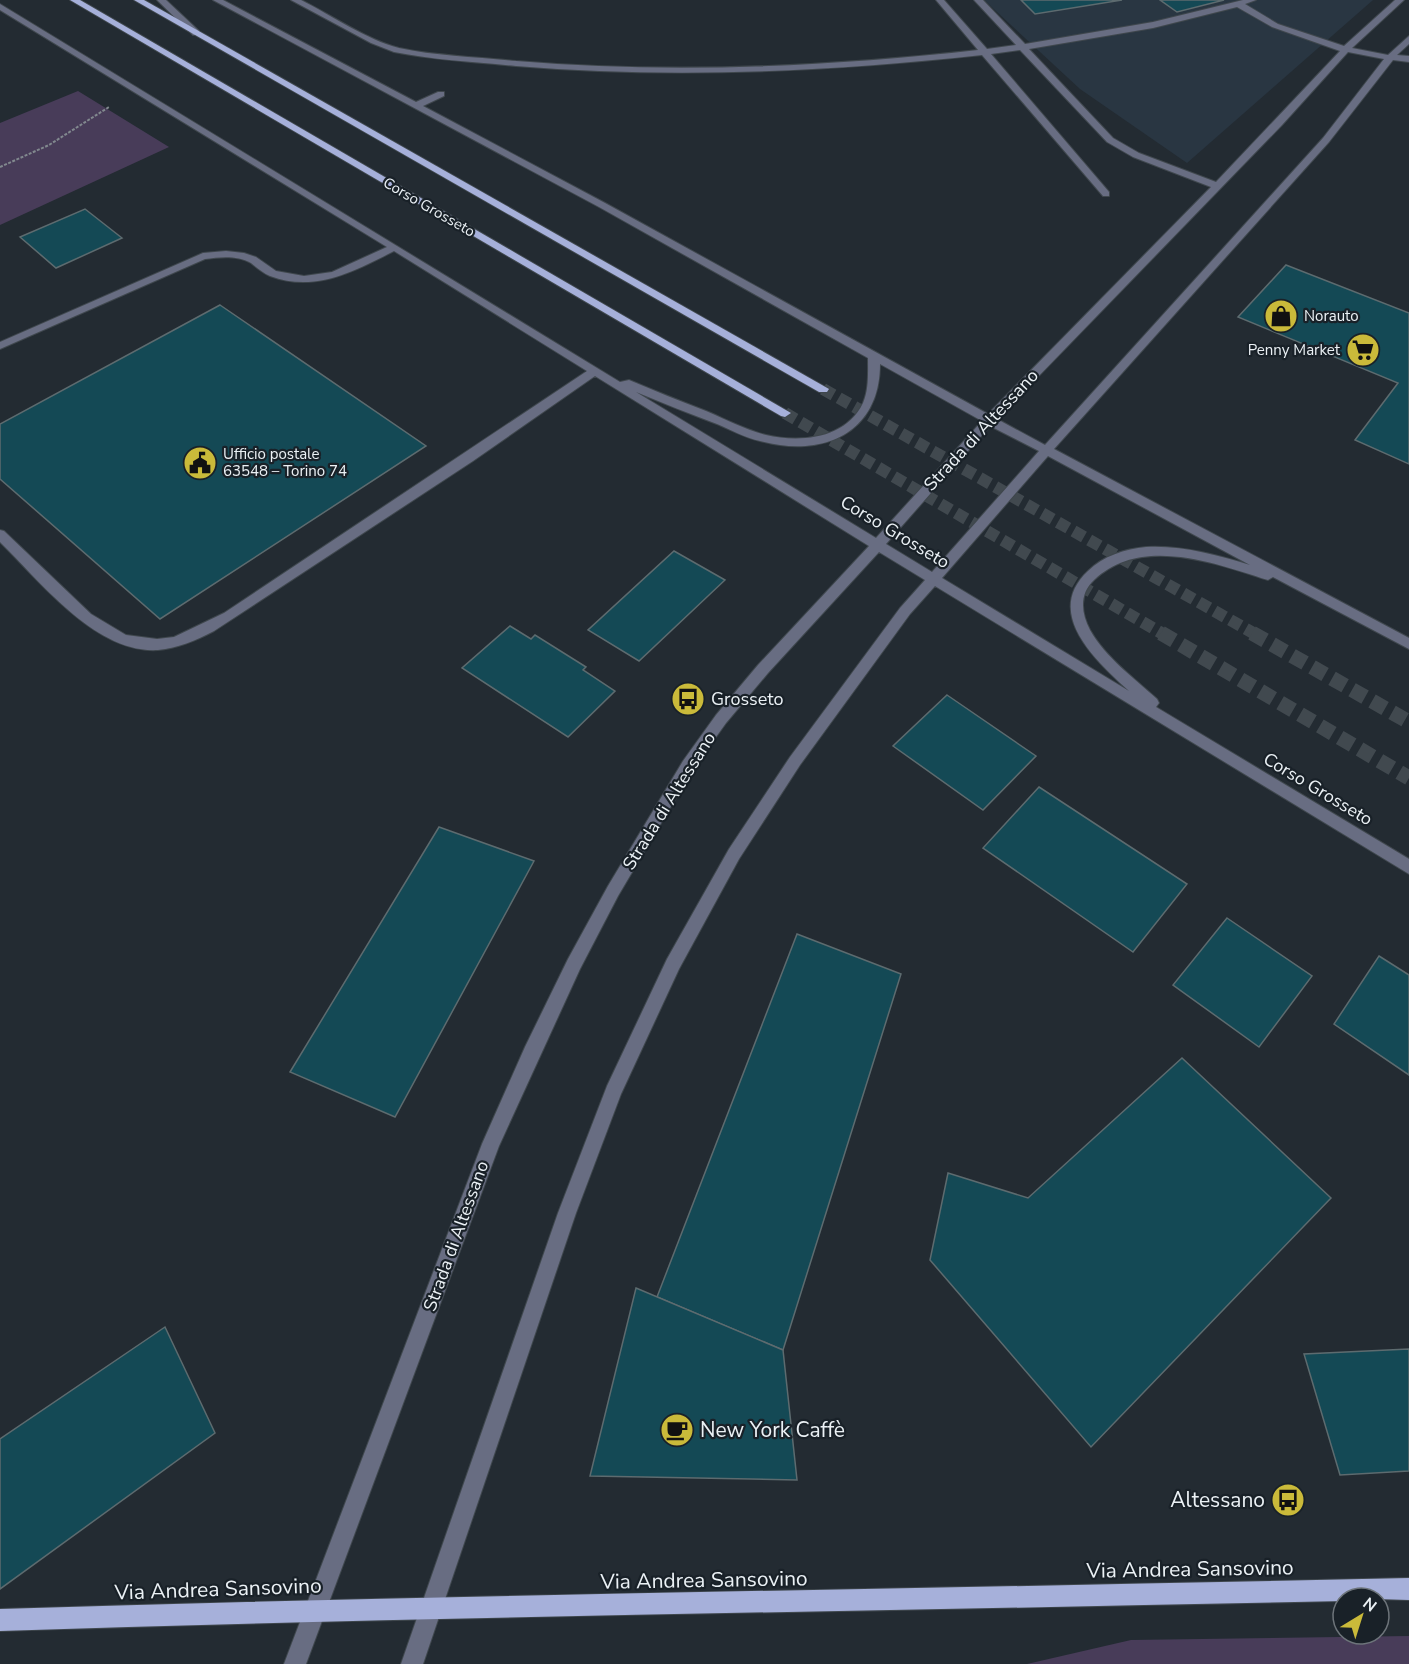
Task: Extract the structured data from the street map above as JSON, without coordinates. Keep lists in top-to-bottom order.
{
  "streets": {
    "main road": ["Corso Grosseto", "Via Andrea Sansovino"],
    "street": ["Strada di Altessano"]
  },
  "crossings": [
    ["Corso Grosseto", "Strada di Altessano"],
    ["Strada di Altessano", "Via Andrea Sansovino"]
  ],
  "places": {
    "shop": ["Norauto"],
    "supermarket": ["Penny Market"],
    "public building": ["Ufficio postale 63548 – Torino 74"],
    "bus stop": ["Grosseto", "Altessano"],
    "cafe": ["New York Caffè"]
  },
  "north": "top right"
}
